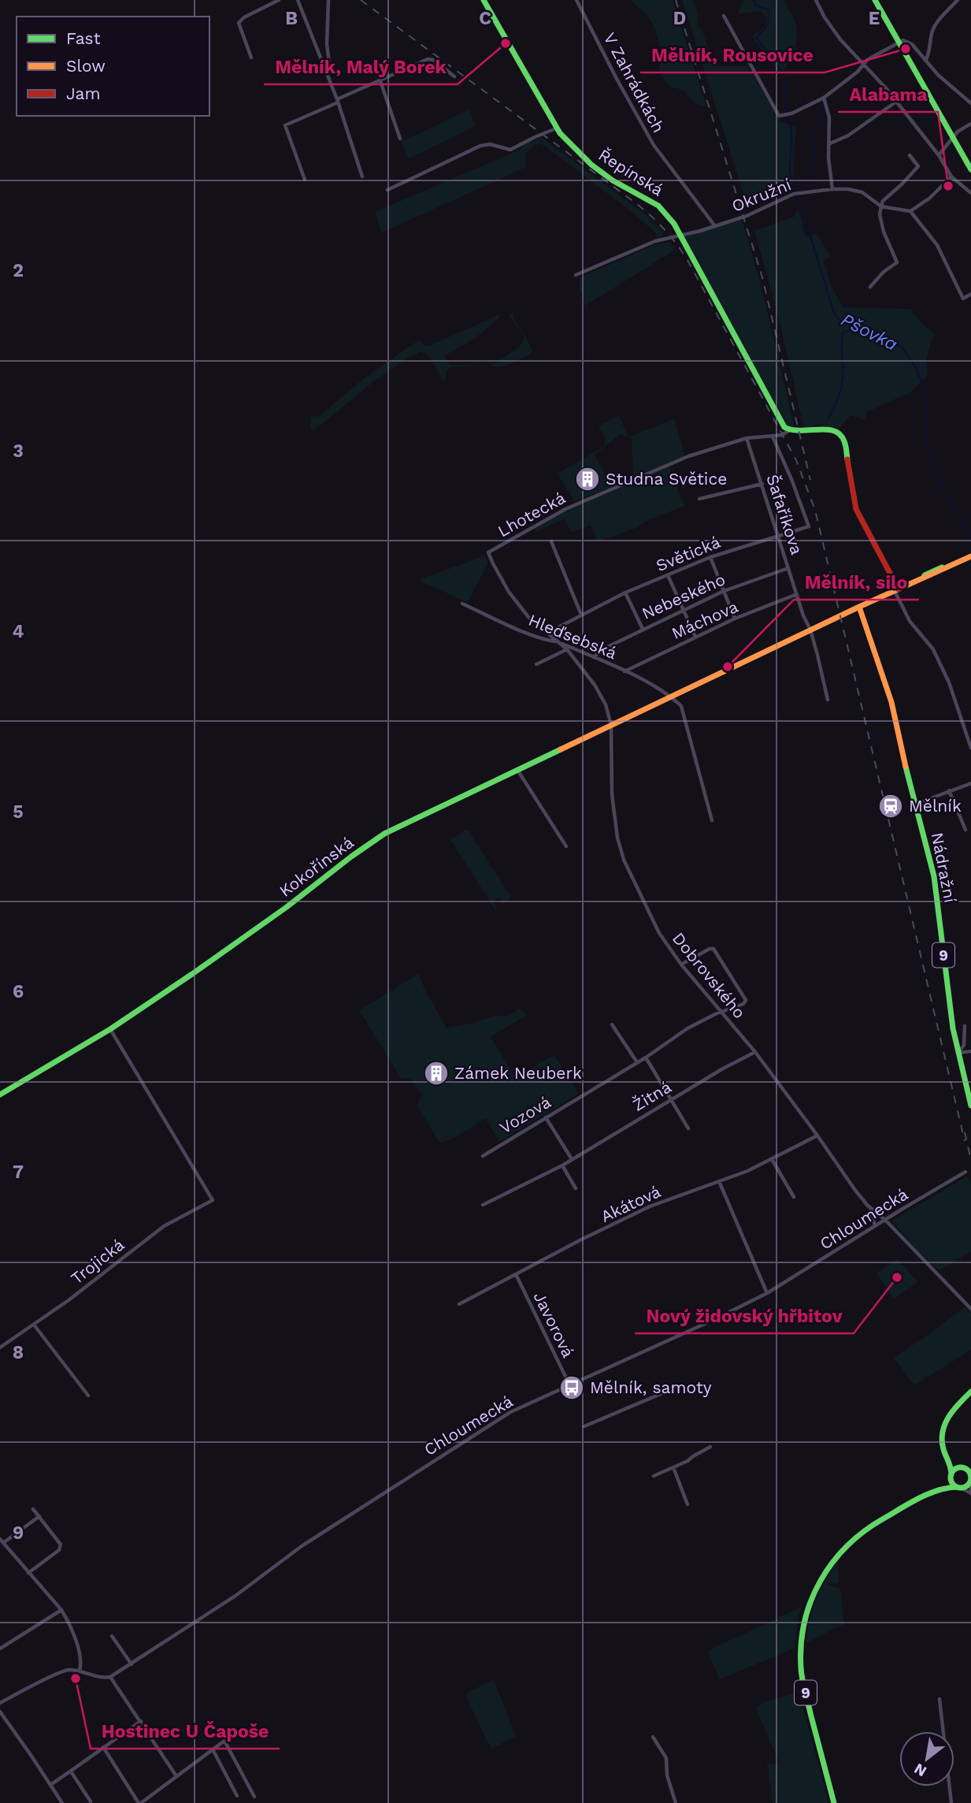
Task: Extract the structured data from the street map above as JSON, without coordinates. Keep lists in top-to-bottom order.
{
  "streets": {
    "main road": [
      "Řepínská",
      "Kokořínská",
      "Nádražní",
      "9"
    ],
    "street": [
      "V Zahrádkách",
      "Okružní",
      "Lhotecká",
      "Šafaříkova",
      "Světická",
      "Nebeského",
      "Máchova",
      "Hleďsebská",
      "Dobrovského",
      "Žitná",
      "Vozová",
      "Akátová",
      "Chloumecká",
      "Trojická",
      "Javorová"
    ]
  },
  "crossings": [
    ["V Zahrádkách", "Okružní"],
    ["Řepínská", "Okružní"],
    ["Řepínská", "Lhotecká"],
    ["Lhotecká", "Šafaříkova"],
    ["Lhotecká", "Světická"],
    ["Lhotecká", "Hleďsebská"],
    ["Lhotecká", "Dobrovského"],
    ["Šafaříkova", "Světická"],
    ["Šafaříkova", "Nebeského"],
    ["Šafaříkova", "Máchova"],
    ["Šafaříkova", "Kokořínská"],
    ["Světická", "Hleďsebská"],
    ["Světická", "Dobrovského"],
    ["Nebeského", "Hleďsebská"],
    ["Máchova", "Hleďsebská"],
    ["Hleďsebská", "Kokořínská"],
    ["Hleďsebská", "Dobrovského"],
    ["Kokořínská", "Nádražní"],
    ["Kokořínská", "Dobrovského"],
    ["Kokořínská", "Trojická"],
    ["Dobrovského", "Žitná"],
    ["Dobrovského", "Vozová"],
    ["Dobrovského", "Akátová"],
    ["Dobrovského", "Chloumecká"],
    ["Akátová", "Javorová"],
    ["Chloumecká", "Javorová"]
  ],
  "water": ["Pšovka"],
  "places": {
    "other": [
      "Mělník, Malý Borek",
      "Mělník, Rousovice",
      "Alabama",
      "Mělník, silo",
      "Nový židovský hřbitov",
      "Hostinec U Čapoše"
    ],
    "building": ["Studna Světice", "Zámek Neuberk"],
    "station": ["Mělník"],
    "bus stop": ["Mělník, samoty"]
  },
  "legend": ["Fast", "Slow", "Jam"],
  "north": "bottom left",
  "grid": {
    "columns": [
      "B",
      "C",
      "D",
      "E"
    ],
    "rows": [
      "2",
      "3",
      "4",
      "5",
      "6",
      "7",
      "8",
      "9"
    ]
  }
}
